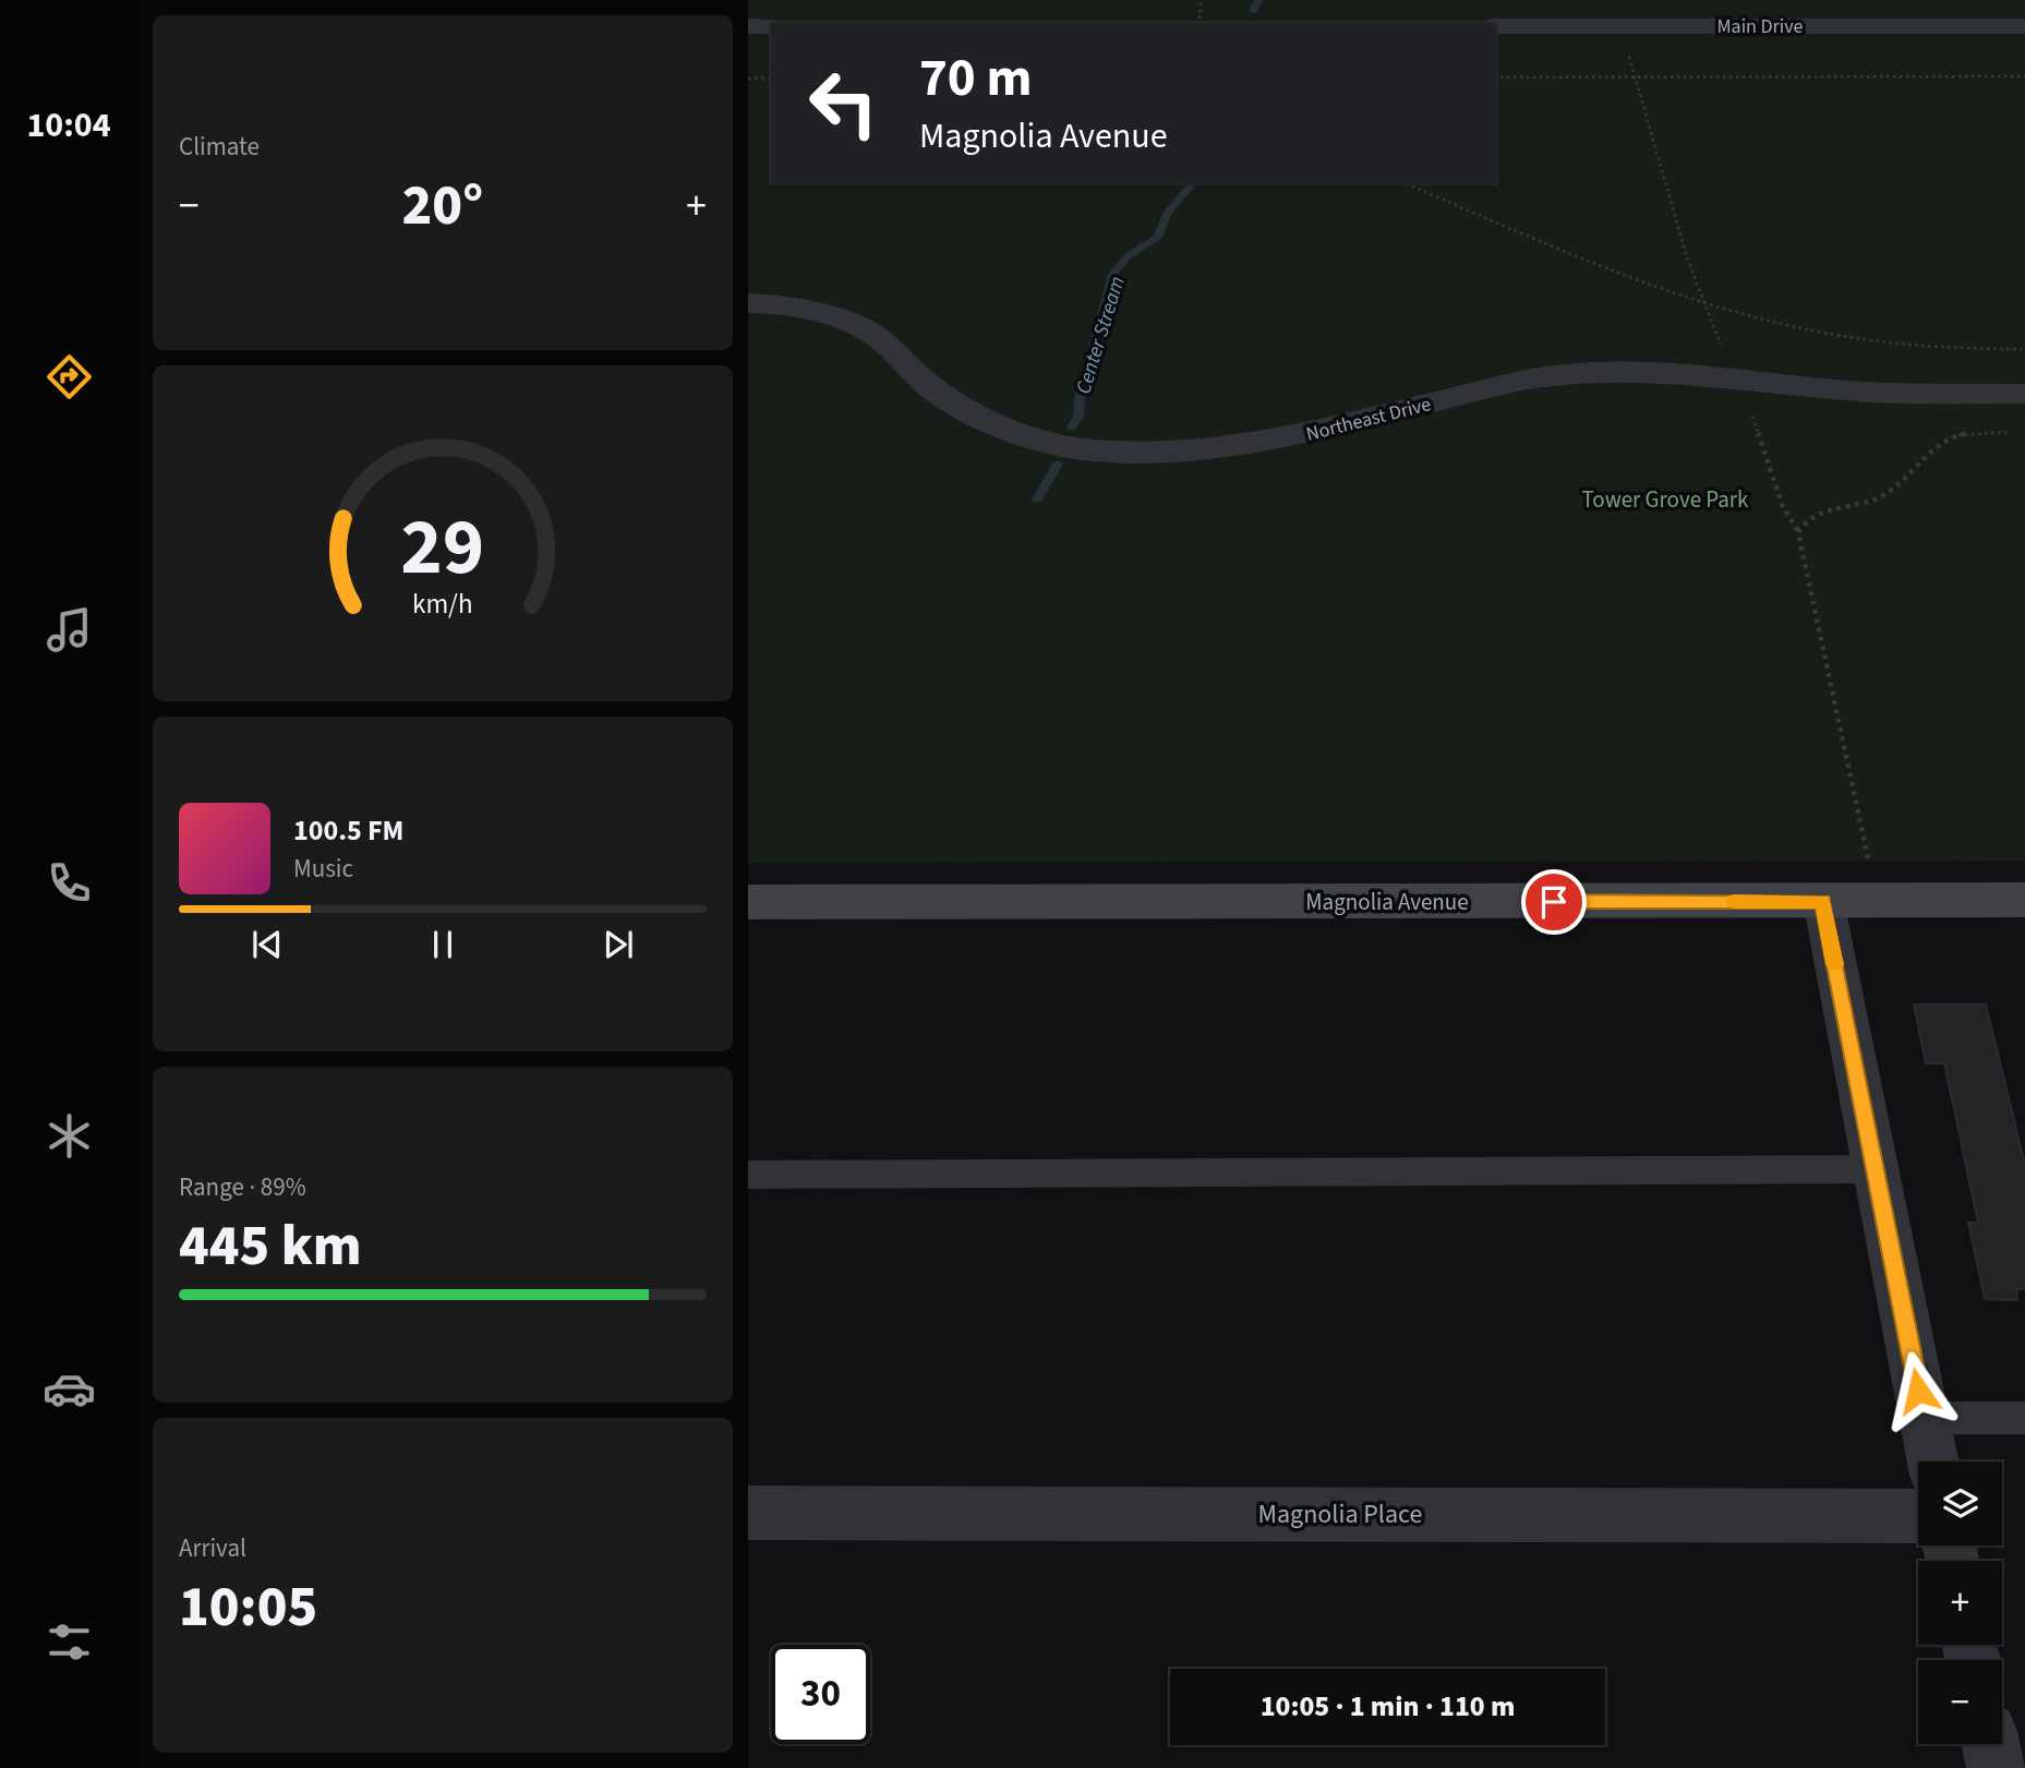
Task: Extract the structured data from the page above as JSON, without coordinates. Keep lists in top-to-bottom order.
{
  "streets": {
    "street": [
      "Main Drive",
      "Northeast Drive",
      "Magnolia Avenue",
      "Magnolia Place"
    ]
  },
  "water": ["Center Stream"],
  "parks": ["Tower Grove Park"],
  "page": {
    "tabs": "10:04",
    "tile": [
      "Climate",
      ["Range · 89%", "445 km"],
      ["Arrival", "10:05"]
    ],
    "turn": ["70 m", "Magnolia Avenue"],
    "heat": ["−", "20°", "+"],
    "song": ["100.5 FM", "Music"],
    "map_buttons": ["+", "−"],
    "limit": "30",
    "trip": "10:05 · 1 min · 110 m",
    "gauge": ["29", "km/h"]
  }
}
